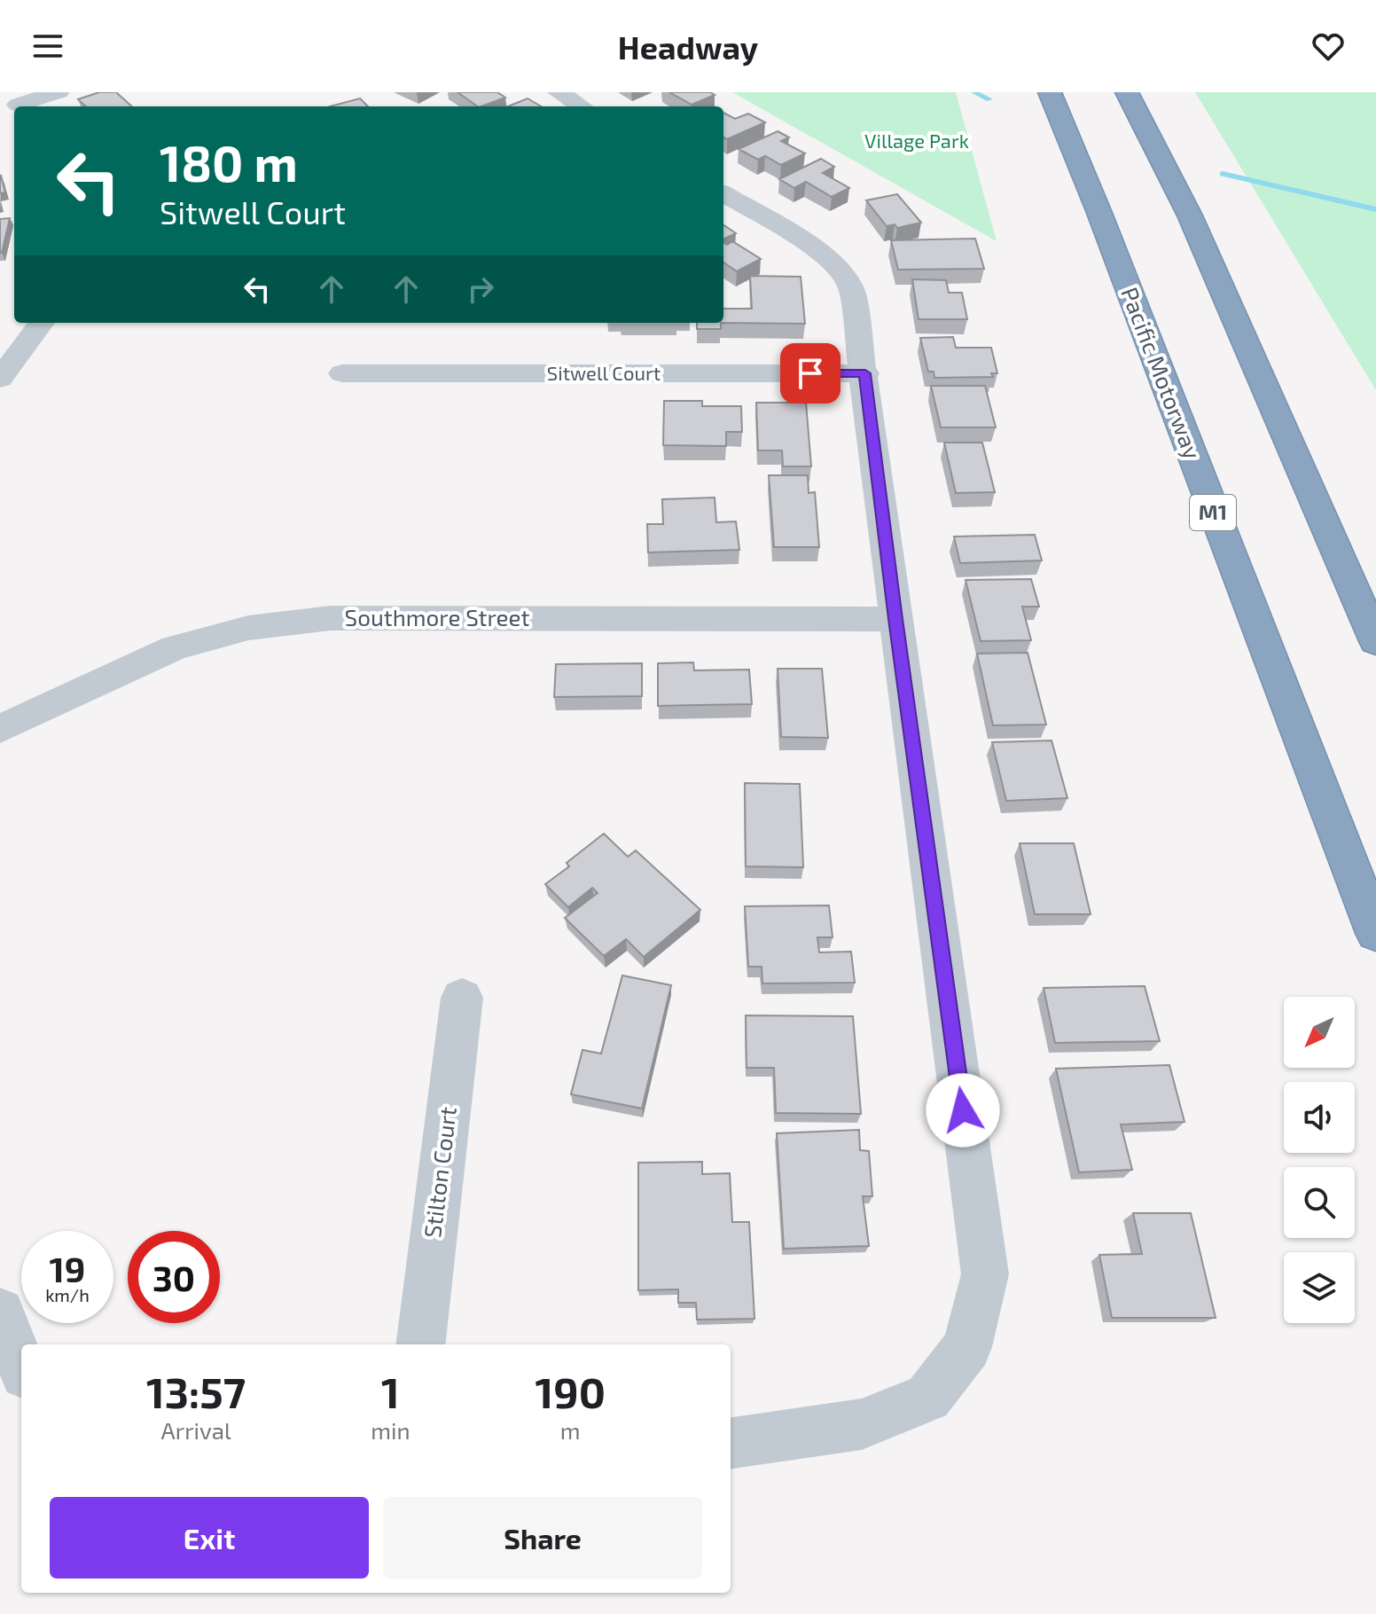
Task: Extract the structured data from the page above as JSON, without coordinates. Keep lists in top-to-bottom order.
{
  "streets": {
    "highway": ["Pacific Motorway", "M1"],
    "street": ["Sitwell Court", "Southmore Street", "Stilton Court"]
  },
  "parks": ["Village Park"],
  "north": "bottom left",
  "page": {
    "header": "Headway",
    "turn": ["180 m", "Sitwell Court"],
    "speed": "19 km/h",
    "limit": "30",
    "eta": [
      "13:57",
      "Arrival",
      "1",
      "min",
      "190",
      "m"
    ],
    "buttons": ["Exit", "Share"]
  }
}
